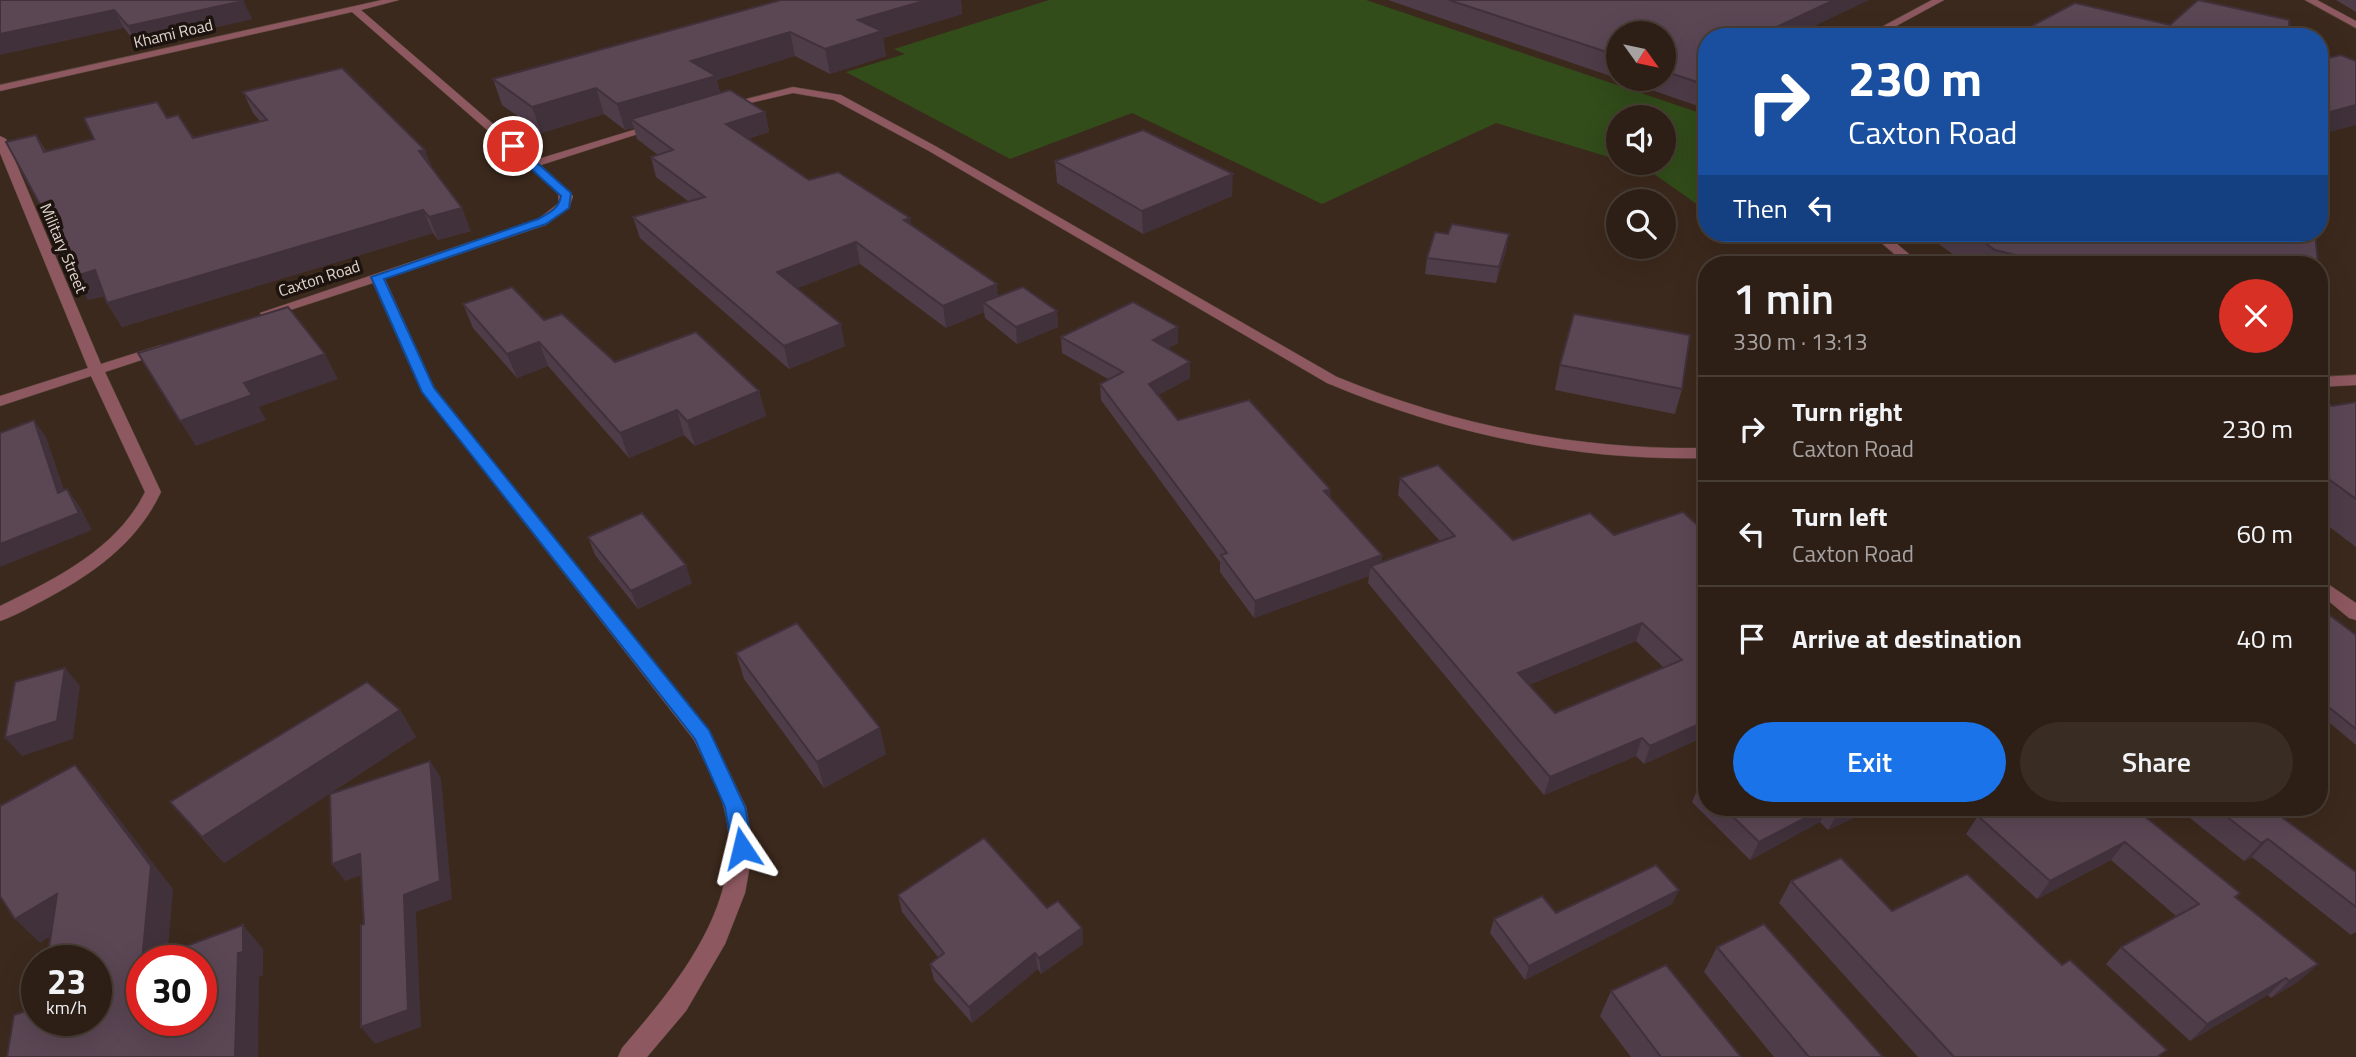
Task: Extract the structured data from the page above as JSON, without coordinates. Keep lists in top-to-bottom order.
{
  "streets": {
    "street": ["Khami Road", "Military Street", "Caxton Road"]
  },
  "crossings": [
    ["Khami Road", "Caxton Road"]
  ],
  "north": "bottom right",
  "page": {
    "turn": ["230 m", "Caxton Road"],
    "then": "Then",
    "heading": ["1 min", "330 m · 13:13"],
    "list": [
      {
        "name": "Turn right",
        "note": "Caxton Road",
        "value": "230 m"
      },
      {
        "name": "Turn left",
        "note": "Caxton Road",
        "value": "60 m"
      },
      {
        "name": "Arrive at destination",
        "value": "40 m"
      }
    ],
    "buttons": ["Exit", "Share"],
    "speed": "23 km/h",
    "limit": "30"
  }
}
